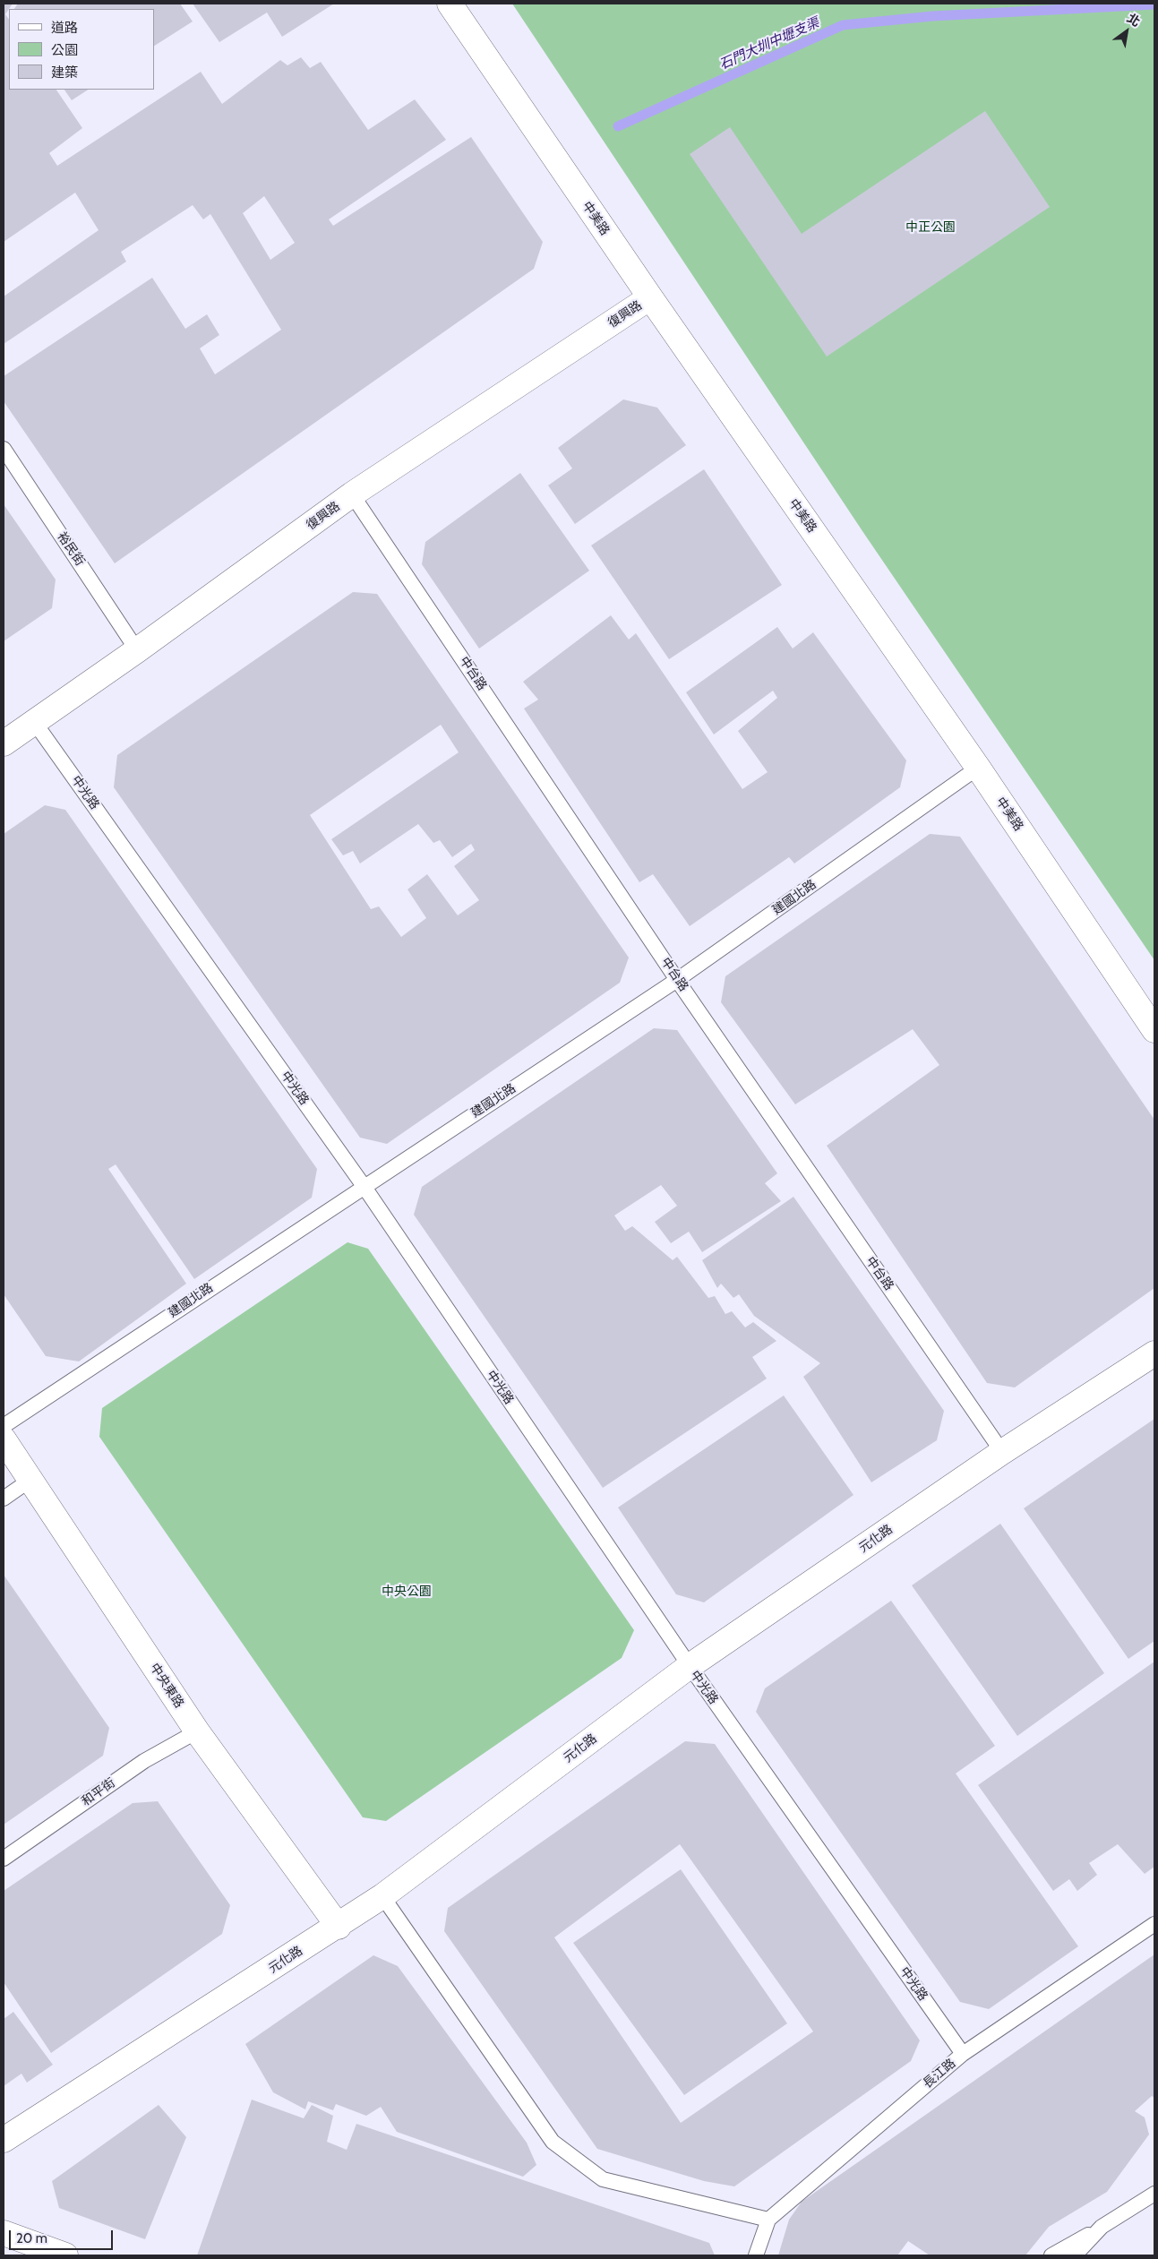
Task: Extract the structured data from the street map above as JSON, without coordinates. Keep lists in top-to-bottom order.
{
  "streets": {
    "street": [
      "中美路",
      "復興路",
      "元化路",
      "中央東路"
    ],
    "lane": [
      "裕民街",
      "中台路",
      "中光路",
      "建國北路",
      "和平街",
      "長江路"
    ]
  },
  "crossings": [
    ["中美路", "復興路"],
    ["中美路", "建國北路"],
    ["復興路", "裕民街"],
    ["復興路", "中台路"],
    ["復興路", "中光路"],
    ["中台路", "建國北路"],
    ["中台路", "元化路"],
    ["中光路", "建國北路"],
    ["中光路", "元化路"],
    ["中光路", "長江路"],
    ["元化路", "中央東路"],
    ["中央東路", "和平街"]
  ],
  "water": ["石門大圳中壢支渠"],
  "parks": ["中正公園", "中央公園"],
  "legend": ["道路", "公園", "建築"],
  "scale_bar": "20 m",
  "north": "top right"
}
